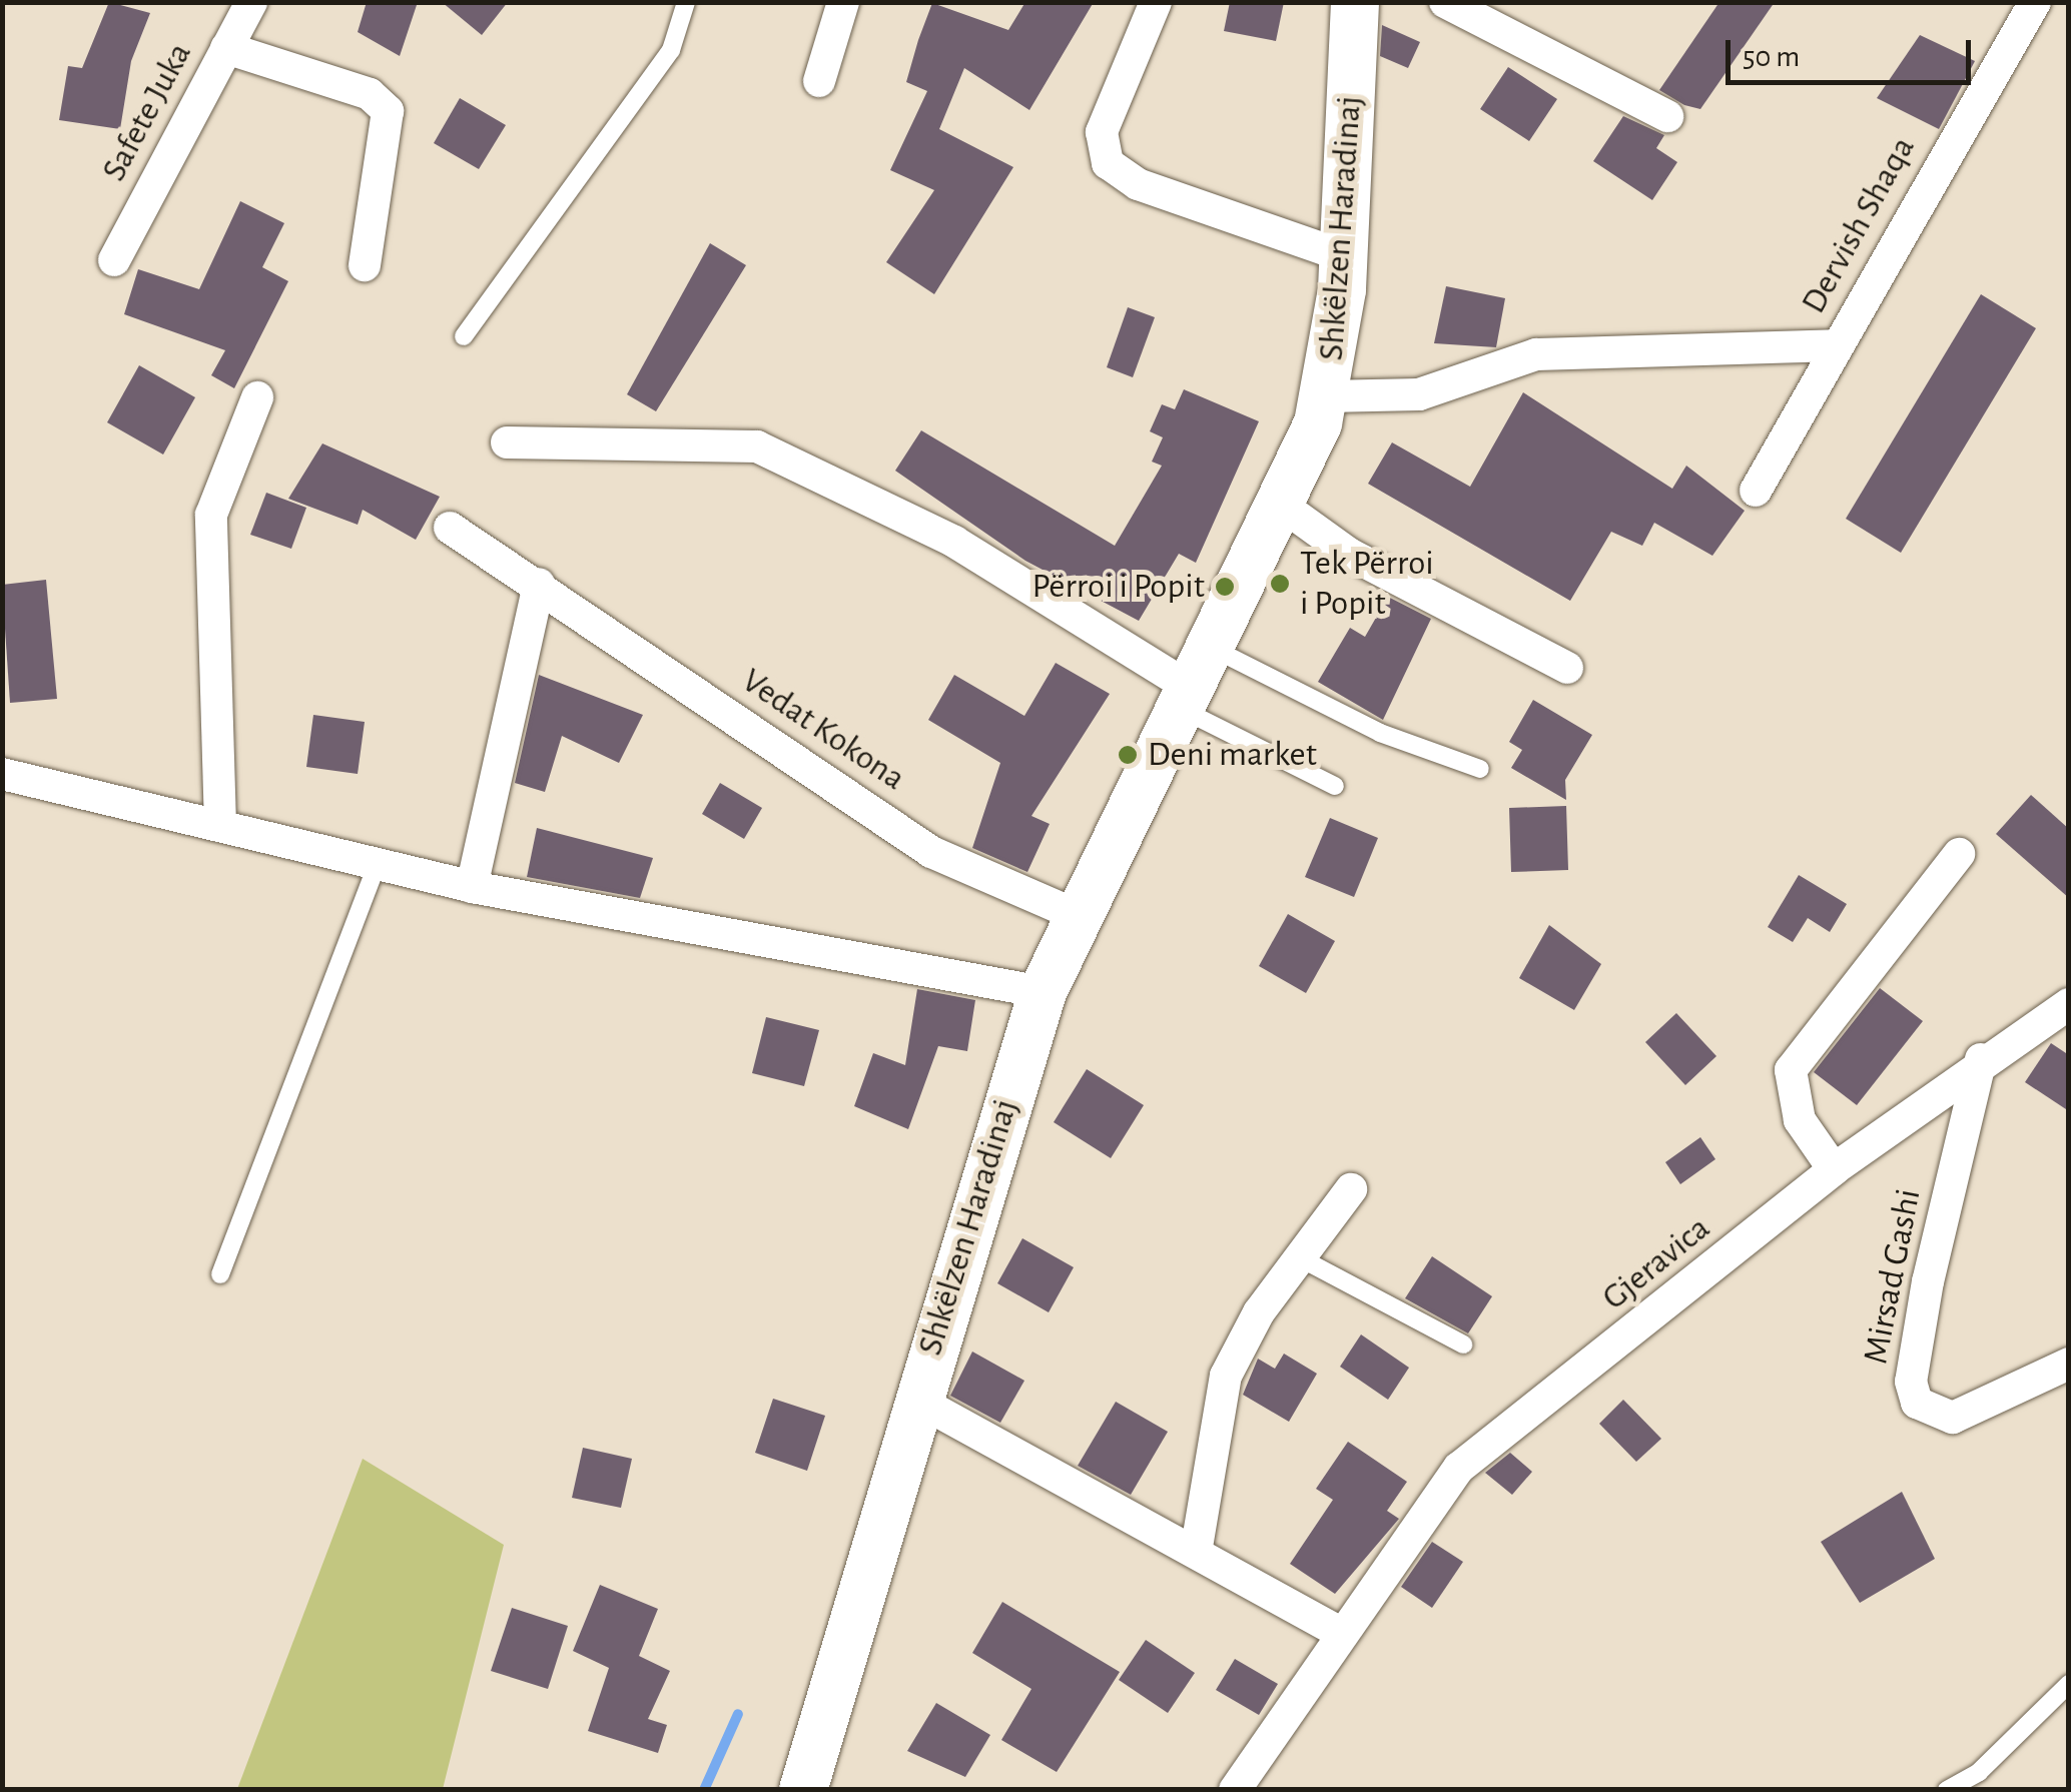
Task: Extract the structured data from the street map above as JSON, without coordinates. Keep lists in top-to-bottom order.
{
  "streets": {
    "street": [
      "Safete Juka",
      "Dervish Shaqa",
      "Shkëlzen Haradinaj",
      "Vedat Kokona",
      "Gjeravica",
      "Mirsad Gashi"
    ]
  },
  "crossings": [
    ["Shkëlzen Haradinaj", "Vedat Kokona"],
    ["Gjeravica", "Mirsad Gashi"]
  ],
  "places": ["Tek Përroi i Popit", "Përroi i Popit", "Deni market"],
  "scale_bar": "50 m"
}
